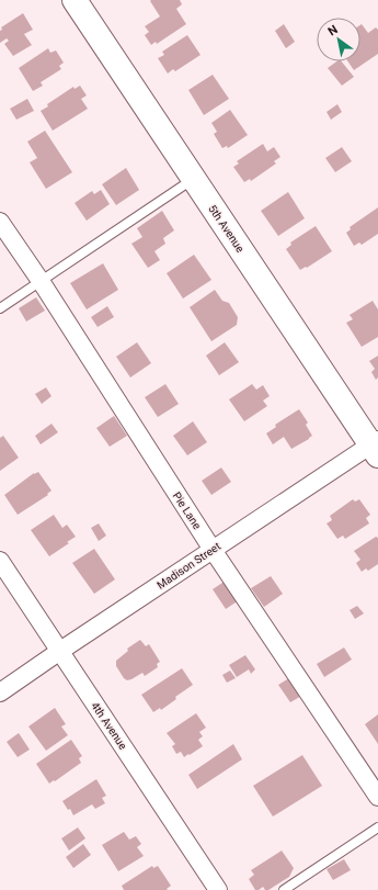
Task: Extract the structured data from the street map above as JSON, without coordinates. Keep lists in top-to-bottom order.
{
  "streets": {
    "street": [
      "5th Avenue",
      "Pie Lane",
      "Madison Street",
      "4th Avenue"
    ]
  },
  "crossings": [
    ["5th Avenue", "Madison Street"],
    ["Pie Lane", "Madison Street"],
    ["Madison Street", "4th Avenue"]
  ],
  "north": "top left"
}
